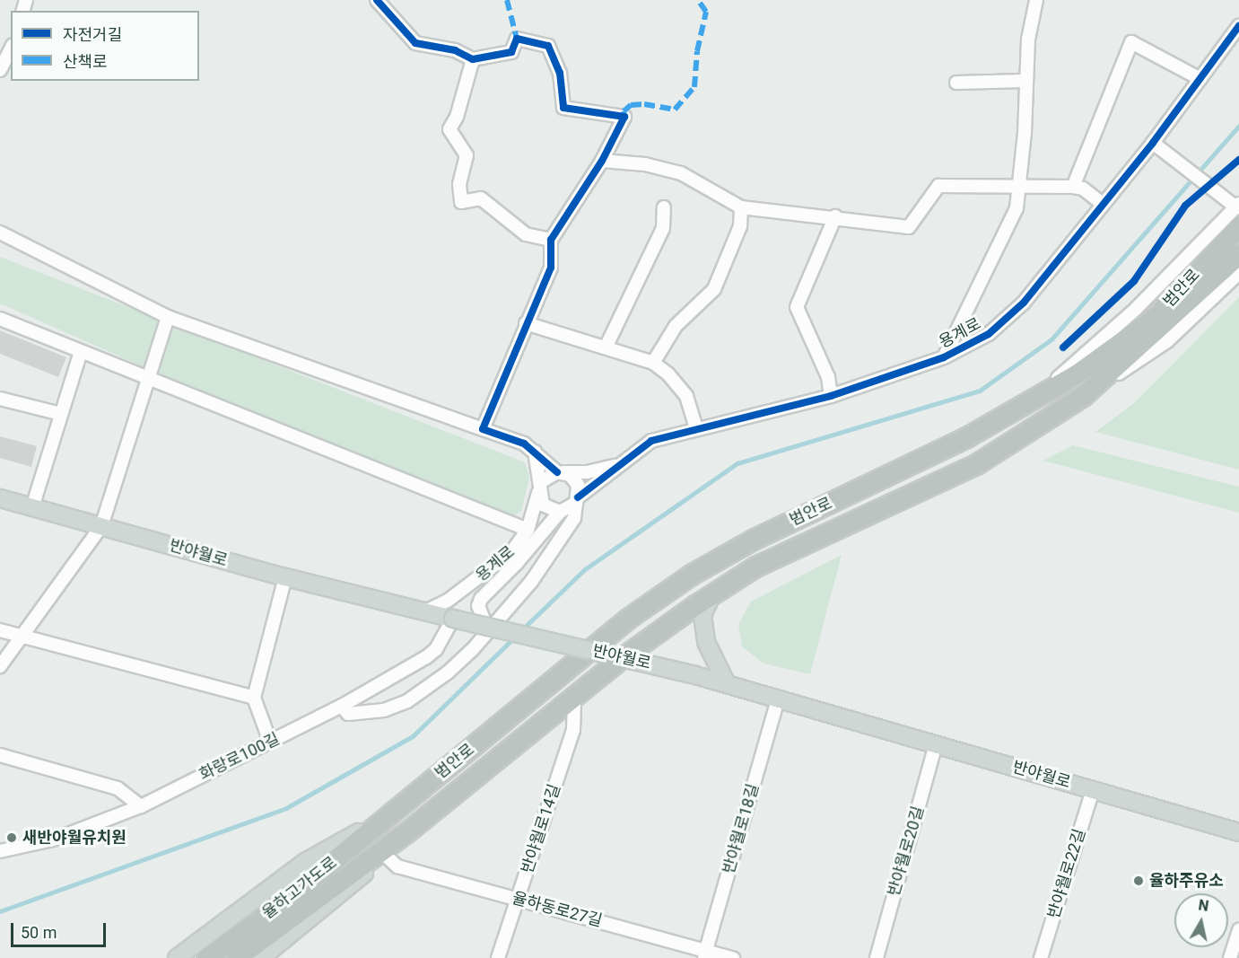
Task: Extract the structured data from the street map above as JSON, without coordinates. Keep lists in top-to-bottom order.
{
  "streets": {
    "highway": ["범안로", "율하고가도로"],
    "main road": ["반야월로"],
    "street": [
      "용계로",
      "화랑로100길",
      "반야월로14길",
      "반야월로18길",
      "반야월로20길",
      "반야월로22길",
      "율하동로27길"
    ]
  },
  "crossings": [
    ["범안로", "반야월로"],
    ["범안로", "반야월로14길"],
    ["범안로", "율하고가도로"],
    ["용계로", "반야월로"],
    ["반야월로", "화랑로100길"],
    ["반야월로", "반야월로18길"],
    ["반야월로", "반야월로20길"],
    ["반야월로", "반야월로22길"],
    ["반야월로14길", "율하동로27길"],
    ["반야월로18길", "율하동로27길"]
  ],
  "places": ["새반야월유치원", "율하주유소"],
  "legend": ["자전거길", "산책로"],
  "scale_bar": "50 m",
  "north": "top"
}
